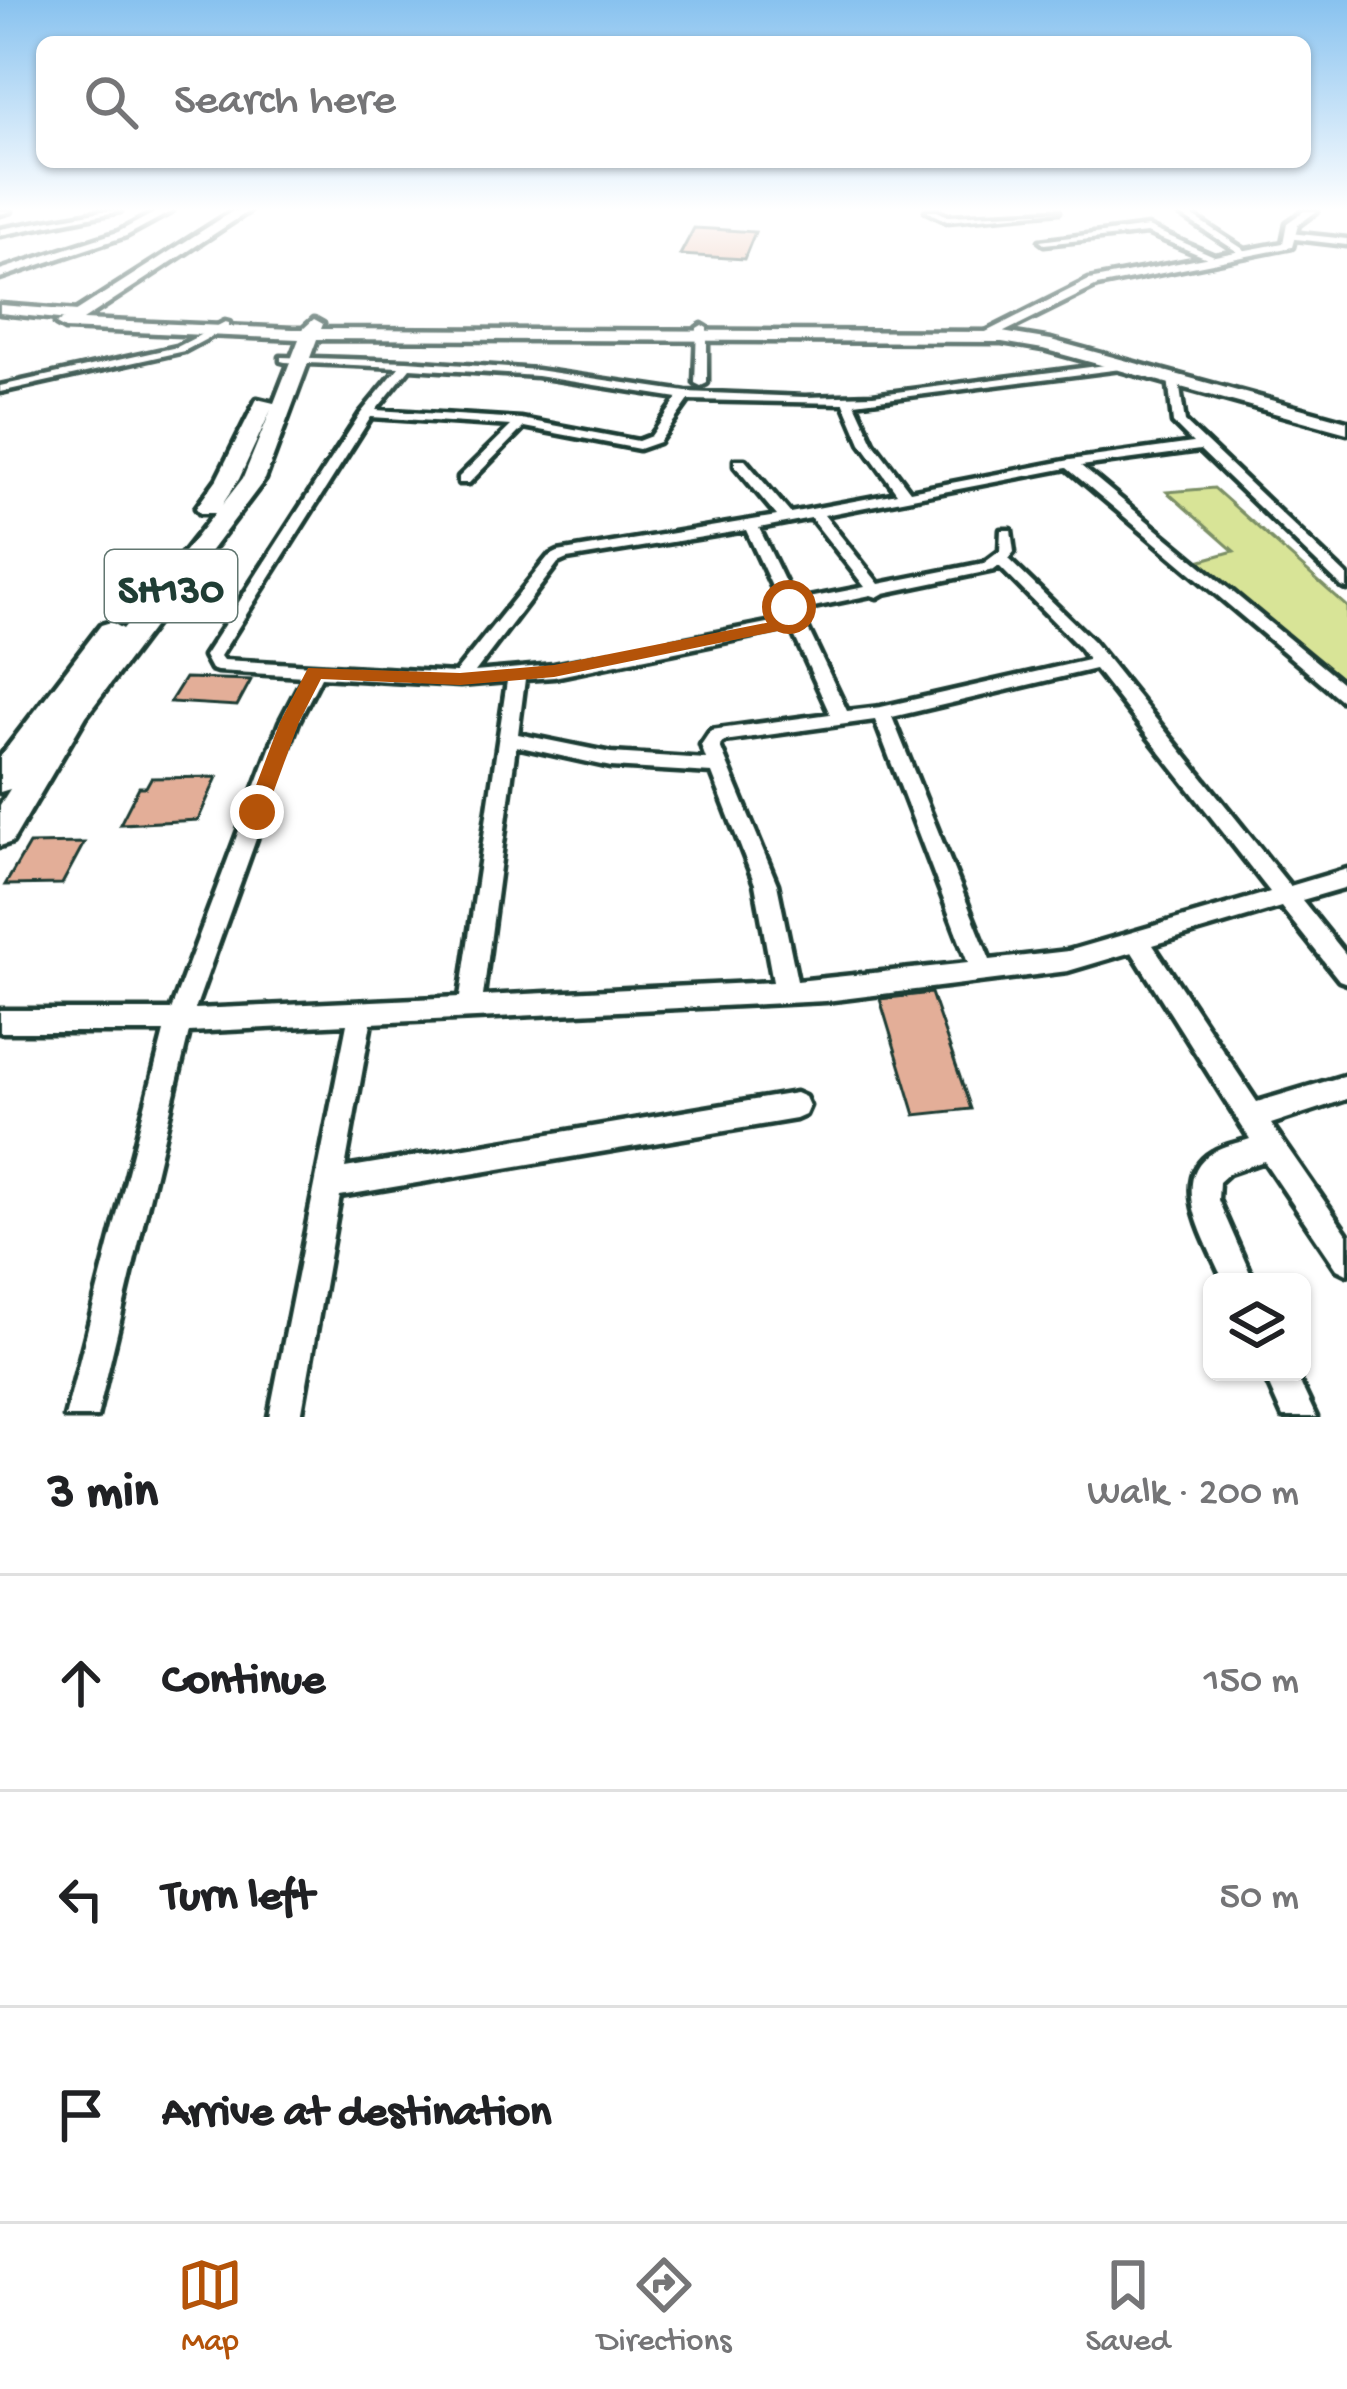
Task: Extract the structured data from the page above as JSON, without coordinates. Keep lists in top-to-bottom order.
{
  "streets": {
    "main road": ["SH130"]
  },
  "page": {
    "search": "Search here",
    "heading": ["3 min", "Walk · 200 m"],
    "list": [
      ["Continue", "150 m"],
      ["Turn left", "50 m"],
      "Arrive at destination"
    ],
    "nav": ["Map", "Directions", "Saved"]
  }
}
